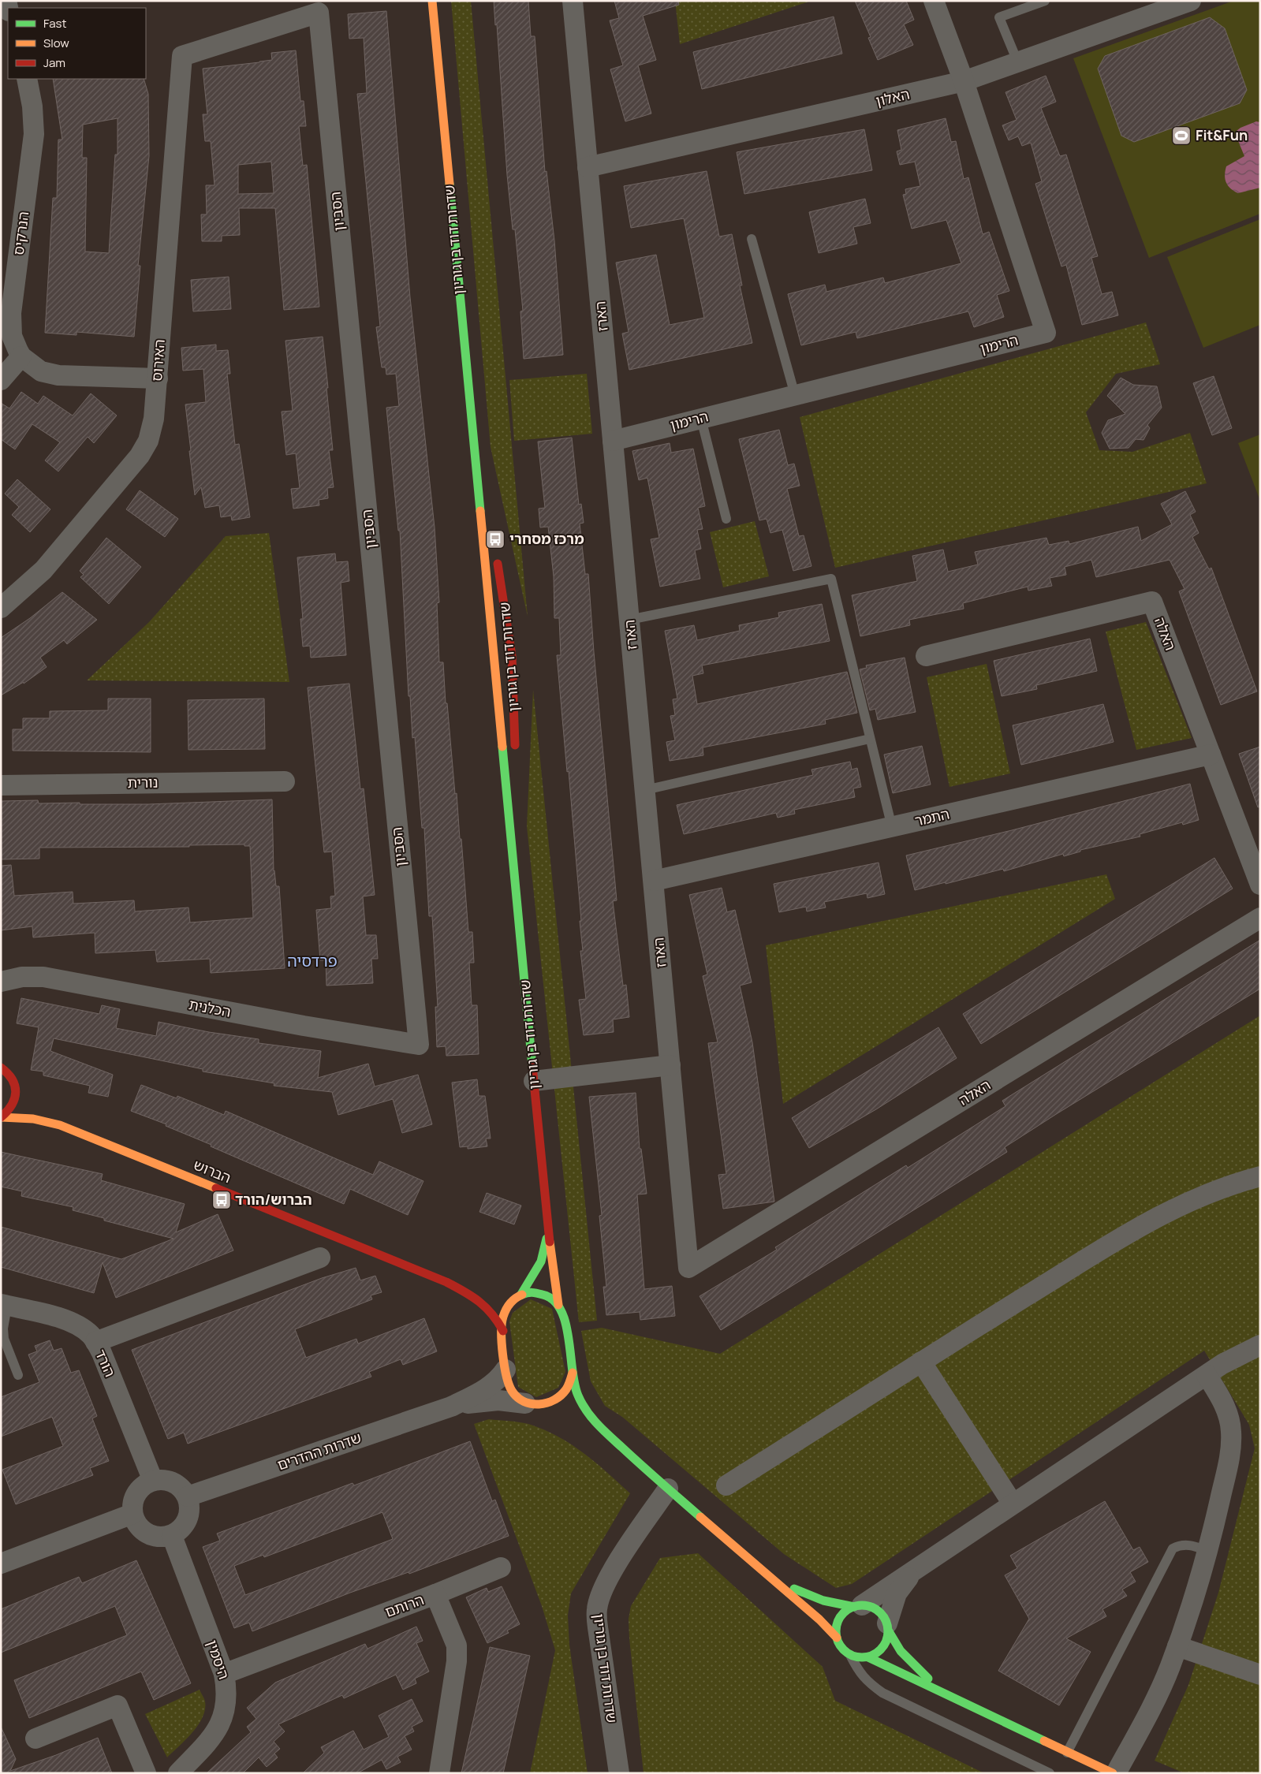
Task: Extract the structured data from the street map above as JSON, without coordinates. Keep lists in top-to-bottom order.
{
  "streets": {
    "street": [
      "האלון",
      "הסביון",
      "הנרקיס",
      "שדרות דוד בן גוריון",
      "הארז",
      "הרימון",
      "האירוס",
      "האלה",
      "נורית",
      "התמר",
      "הכלנית",
      "הברוש",
      "הורד",
      "שדרות ההדרים",
      "הרותם",
      "היסמין"
    ]
  },
  "crossings": [
    ["האלון", "הארז"],
    ["האלון", "הרימון"],
    ["הסביון", "האירוס"],
    ["הסביון", "הכלנית"],
    ["שדרות דוד בן גוריון", "הברוש"],
    ["שדרות דוד בן גוריון", "שדרות ההדרים"],
    ["הארז", "הרימון"],
    ["הארז", "האלה"],
    ["הארז", "התמר"],
    ["האלה", "התמר"],
    ["הברוש", "שדרות ההדרים"],
    ["הורד", "שדרות ההדרים"],
    ["הורד", "היסמין"],
    ["שדרות ההדרים", "היסמין"],
    ["הרותם", "היסמין"]
  ],
  "districts": ["פרדסיה"],
  "places": {
    "sports": ["Fit&Fun"],
    "bus stop": ["מרכז מסחרי", "הברוש/הורד"]
  },
  "legend": ["Fast", "Slow", "Jam"]
}
